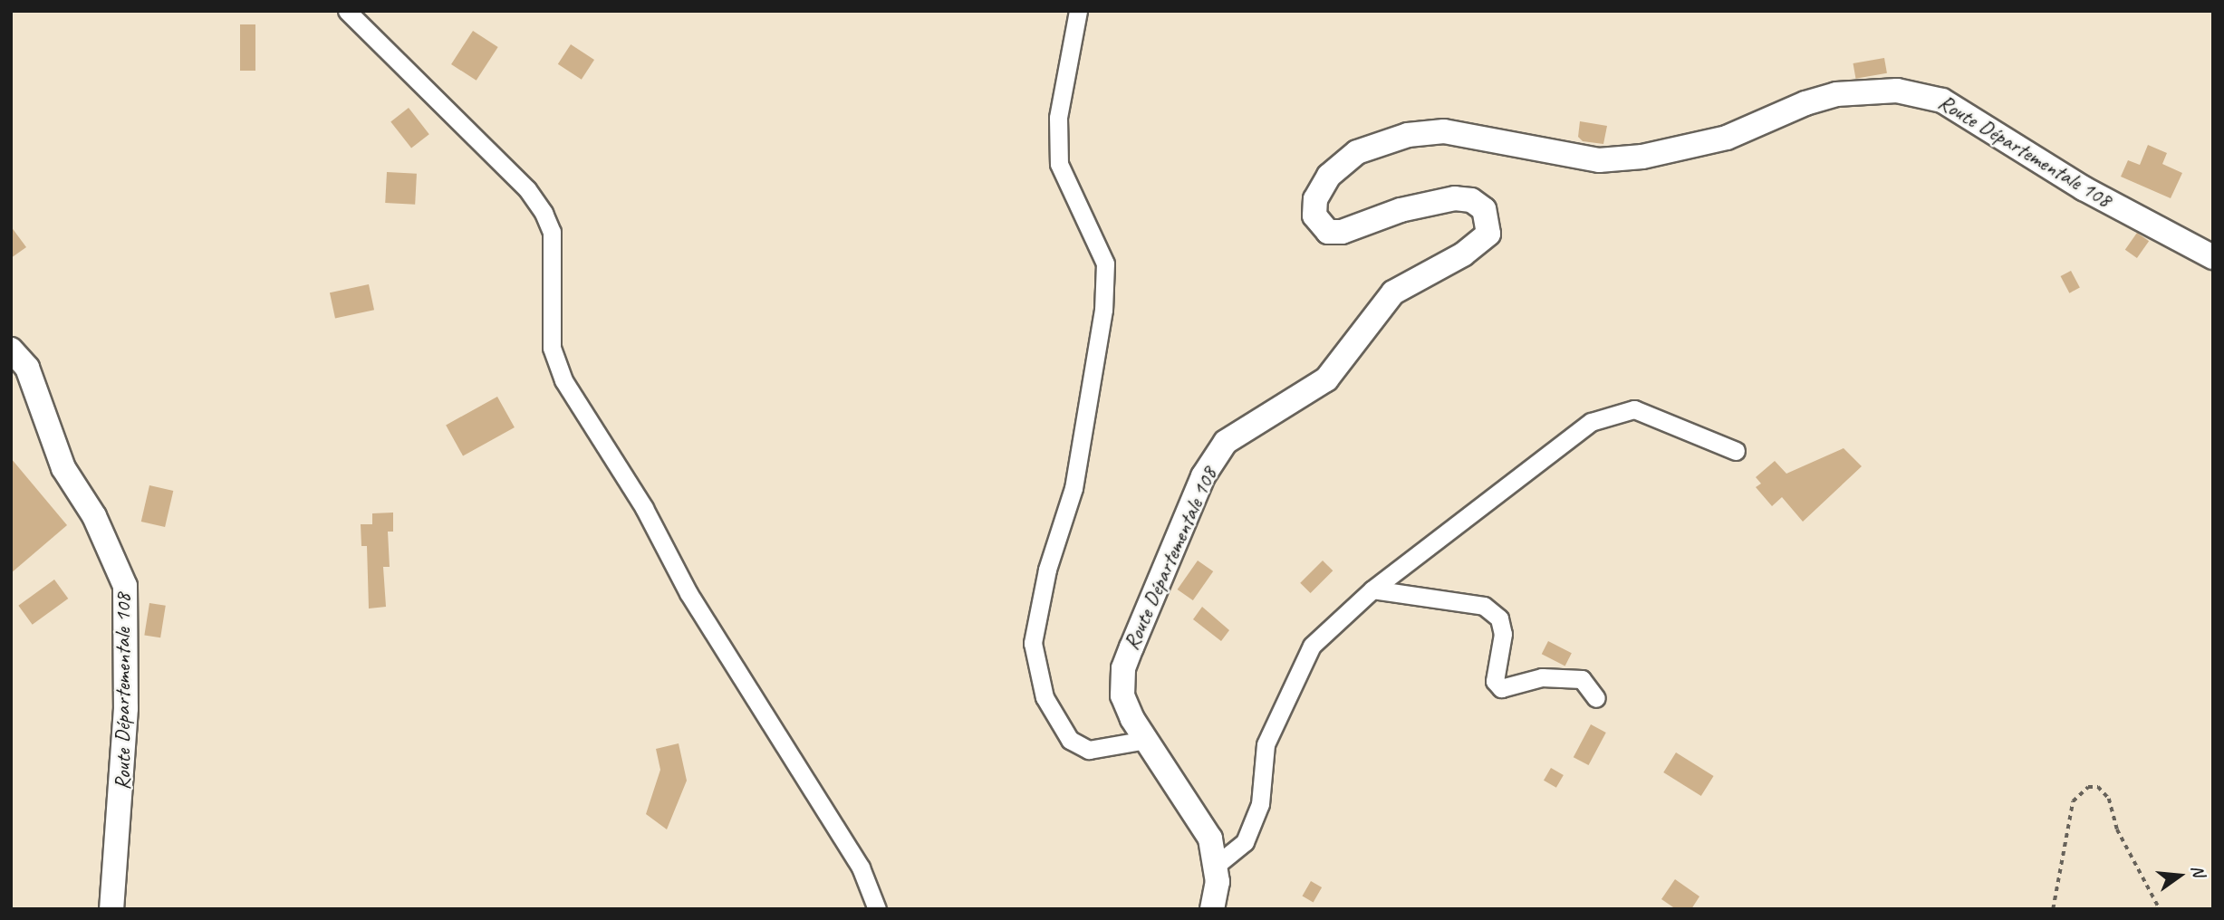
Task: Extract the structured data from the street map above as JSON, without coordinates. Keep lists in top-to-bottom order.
{
  "streets": {
    "main road": ["Route Départementale 108"]
  },
  "north": "right"
}
